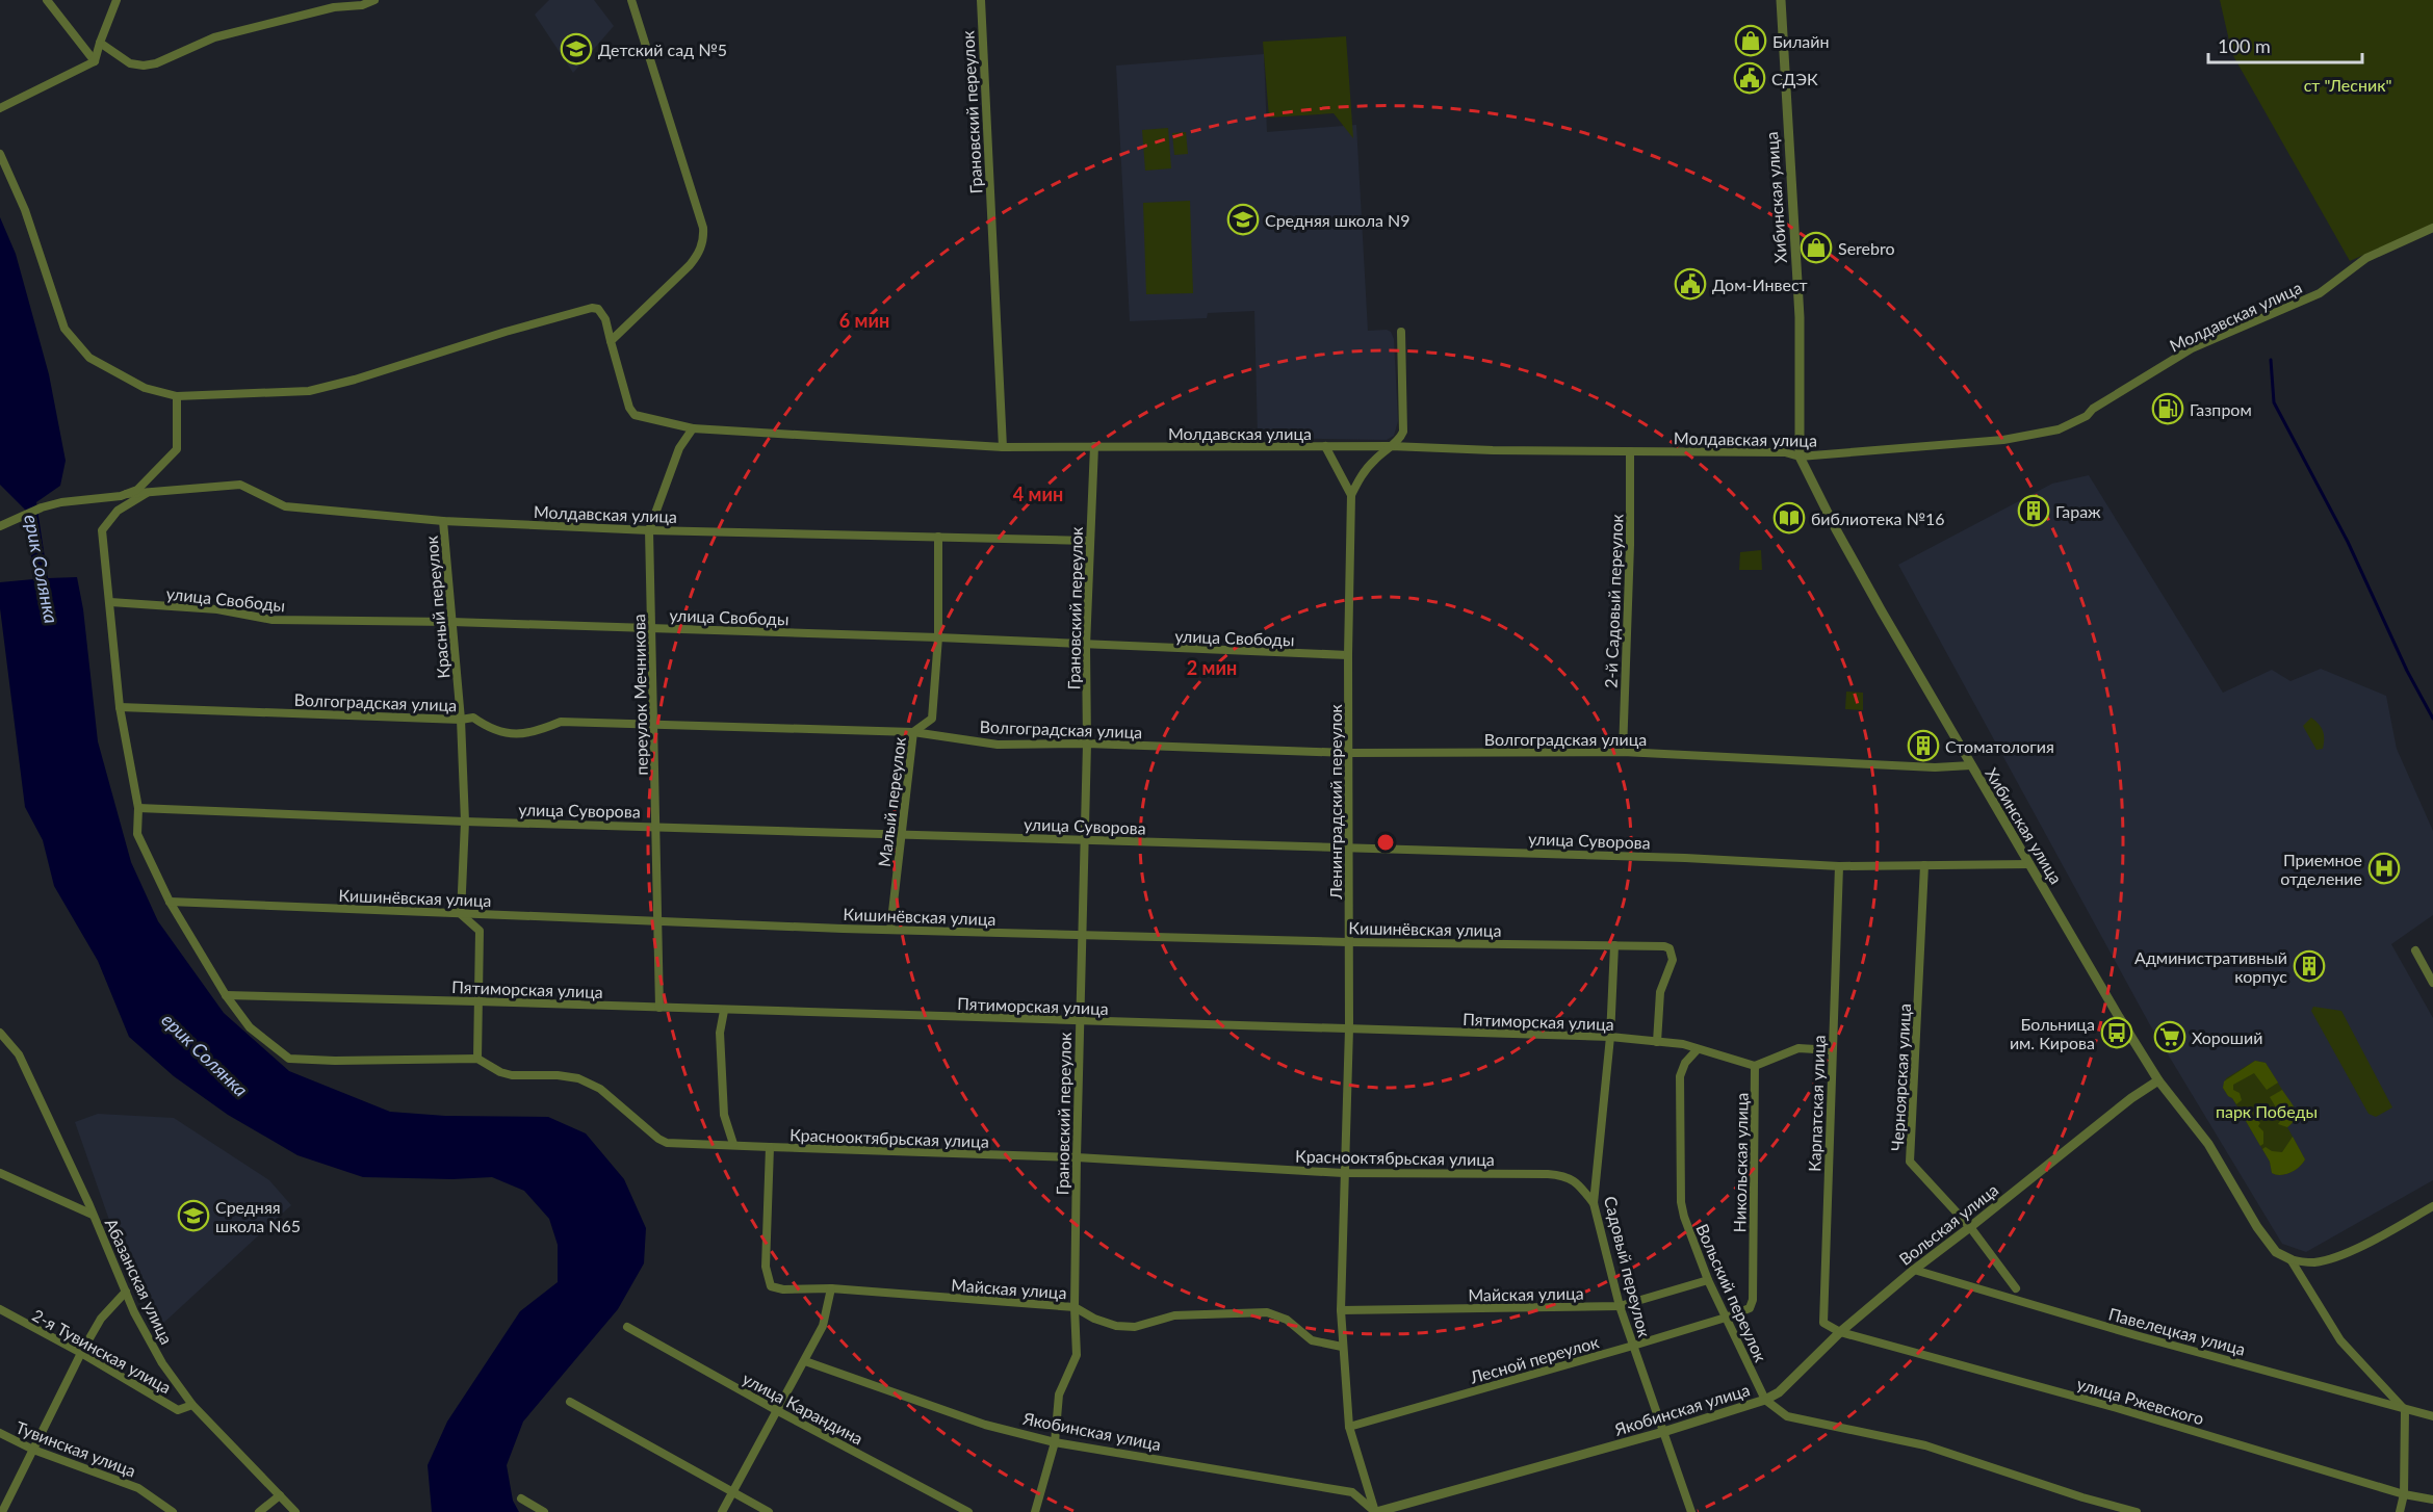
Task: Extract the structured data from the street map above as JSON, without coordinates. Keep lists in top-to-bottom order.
{
  "streets": {
    "street": [
      "Грановский переулок",
      "Хибинская улица",
      "Молдавская улица",
      "улица Свободы",
      "2-й Садовый переулок",
      "Красный переулок",
      "переулок Мечникова",
      "Волгоградская улица",
      "Малый переулок",
      "Ленинградский переулок",
      "улица Суворова",
      "Кишинёвская улица",
      "Пятиморская улица",
      "Черноярская улица",
      "Карпатская улица",
      "Краснооктябрьская улица",
      "Никольская улица",
      "Вольская улица",
      "Садовый переулок",
      "Абазанская улица",
      "Майская улица",
      "Вольский переулок",
      "Павелецкая улица",
      "2-я Тувинская улица",
      "Лесной переулок",
      "улица Ржевского",
      "улица Карандина",
      "Якобинская улица",
      "Тувинская улица"
    ]
  },
  "crossings": [
    ["Грановский переулок", "Молдавская улица"],
    ["Грановский переулок", "улица Свободы"],
    ["Грановский переулок", "Волгоградская улица"],
    ["Грановский переулок", "улица Суворова"],
    ["Грановский переулок", "Кишинёвская улица"],
    ["Грановский переулок", "Пятиморская улица"],
    ["Грановский переулок", "Краснооктябрьская улица"],
    ["Грановский переулок", "Майская улица"],
    ["Грановский переулок", "Якобинская улица"],
    ["Хибинская улица", "Молдавская улица"],
    ["Хибинская улица", "Волгоградская улица"],
    ["Хибинская улица", "улица Суворова"],
    ["Хибинская улица", "Вольская улица"],
    ["Хибинская улица", "Павелецкая улица"],
    ["Молдавская улица", "2-й Садовый переулок"],
    ["Молдавская улица", "Красный переулок"],
    ["Молдавская улица", "переулок Мечникова"],
    ["Молдавская улица", "Малый переулок"],
    ["Молдавская улица", "Ленинградский переулок"],
    ["Молдавская улица", "Краснооктябрьская улица"],
    ["улица Свободы", "Красный переулок"],
    ["улица Свободы", "переулок Мечникова"],
    ["улица Свободы", "Малый переулок"],
    ["улица Свободы", "Ленинградский переулок"],
    ["улица Свободы", "Краснооктябрьская улица"],
    ["2-й Садовый переулок", "Волгоградская улица"],
    ["Красный переулок", "Волгоградская улица"],
    ["Красный переулок", "улица Суворова"],
    ["Красный переулок", "Кишинёвская улица"],
    ["переулок Мечникова", "Волгоградская улица"],
    ["переулок Мечникова", "улица Суворова"],
    ["переулок Мечникова", "Кишинёвская улица"],
    ["переулок Мечникова", "Пятиморская улица"],
    ["Волгоградская улица", "Малый переулок"],
    ["Волгоградская улица", "Ленинградский переулок"],
    ["Волгоградская улица", "Краснооктябрьская улица"],
    ["Малый переулок", "улица Суворова"],
    ["Малый переулок", "Кишинёвская улица"],
    ["Ленинградский переулок", "улица Суворова"],
    ["Ленинградский переулок", "Кишинёвская улица"],
    ["Ленинградский переулок", "Пятиморская улица"],
    ["Ленинградский переулок", "Краснооктябрьская улица"],
    ["Ленинградский переулок", "Майская улица"],
    ["Ленинградский переулок", "Лесной переулок"],
    ["Ленинградский переулок", "Якобинская улица"],
    ["улица Суворова", "Черноярская улица"],
    ["улица Суворова", "Карпатская улица"],
    ["улица Суворова", "Краснооктябрьская улица"],
    ["Кишинёвская улица", "Пятиморская улица"],
    ["Кишинёвская улица", "Краснооктябрьская улица"],
    ["Кишинёвская улица", "Садовый переулок"],
    ["Пятиморская улица", "Краснооктябрьская улица"],
    ["Пятиморская улица", "Никольская улица"],
    ["Пятиморская улица", "Садовый переулок"],
    ["Пятиморская улица", "Вольский переулок"],
    ["Черноярская улица", "Вольская улица"],
    ["Карпатская улица", "Вольская улица"],
    ["Карпатская улица", "улица Ржевского"],
    ["Краснооктябрьская улица", "Садовый переулок"],
    ["Краснооктябрьская улица", "Майская улица"],
    ["Никольская улица", "Вольский переулок"],
    ["Никольская улица", "Лесной переулок"],
    ["Вольская улица", "Вольский переулок"],
    ["Вольская улица", "Павелецкая улица"],
    ["Вольская улица", "улица Ржевского"],
    ["Вольская улица", "Якобинская улица"],
    ["Садовый переулок", "Майская улица"],
    ["Садовый переулок", "Лесной переулок"],
    ["Садовый переулок", "Якобинская улица"],
    ["Абазанская улица", "2-я Тувинская улица"],
    ["Майская улица", "Вольский переулок"],
    ["Вольский переулок", "Лесной переулок"],
    ["Вольский переулок", "Якобинская улица"]
  ],
  "water": ["ерик Солянка"],
  "parks": ["ст \"Лесник\"", "парк Победы"],
  "places": {
    "shop": ["Билайн", "Serebro"],
    "school or university": ["Детский сад №5", "Средняя школа N9", "Средняя школа N65"],
    "public building": ["СДЭК", "Дом-Инвест"],
    "fuel station": ["Газпром"],
    "building": ["Гараж", "Стоматология", "Административный корпус"],
    "library": ["библиотека №16"],
    "hospital": ["Приемное отделение"],
    "bus stop": ["Больница им. Кирова"],
    "supermarket": ["Хороший"]
  },
  "scale_bar": "100 m",
  "rings": ["6 мин", "4 мин", "2 мин"]
}
